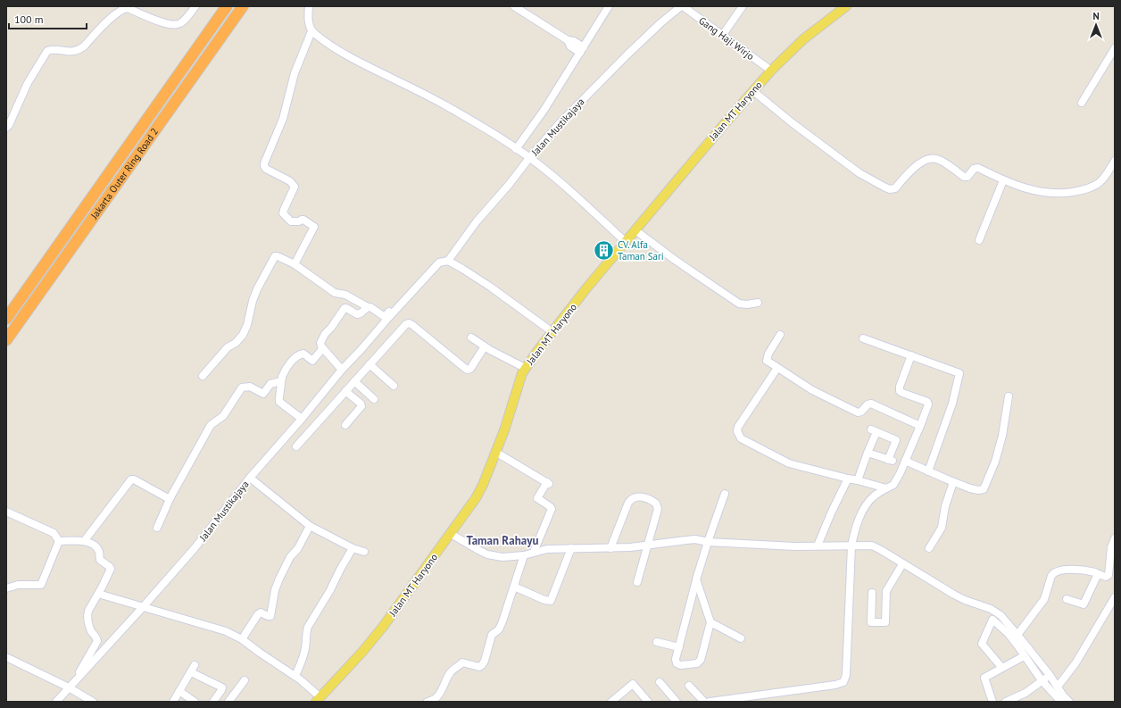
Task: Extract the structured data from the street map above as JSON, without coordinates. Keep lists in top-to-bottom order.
{
  "streets": {
    "highway": ["Jakarta Outer Ring Road 2"],
    "main road": ["Jalan MT Haryono"],
    "street": ["Gang Haji Wirjo", "Jalan Mustikajaya"]
  },
  "crossings": [
    ["Gang Haji Wirjo", "Jalan MT Haryono"],
    ["Gang Haji Wirjo", "Jalan Mustikajaya"]
  ],
  "districts": ["Taman Rahayu"],
  "places": {
    "building": ["CV. Alfa Taman Sari"]
  },
  "scale_bar": "100 m",
  "north": "top"
}
